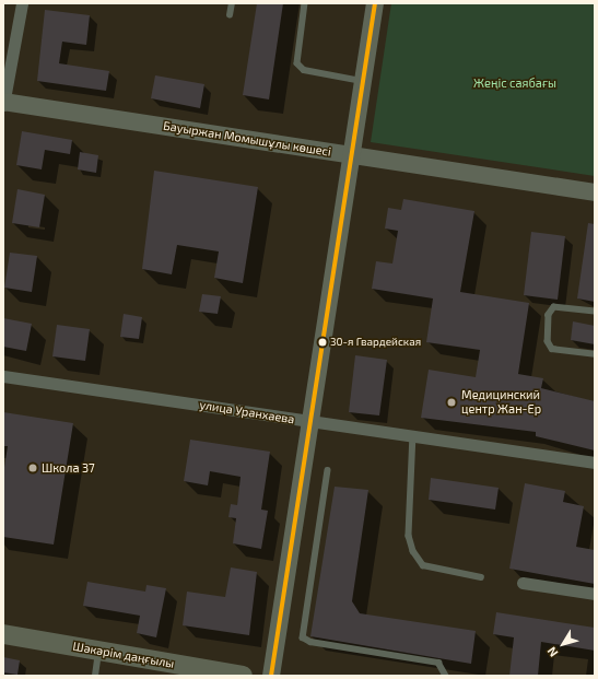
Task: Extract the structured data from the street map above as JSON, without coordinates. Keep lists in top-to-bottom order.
{
  "streets": {
    "main road": ["Бауыржан Момышұлы көшесі", "Шәкәрім даңғылы"],
    "street": ["улица Уранхаева"]
  },
  "parks": ["Жеңіс саябағы"],
  "places": ["30-я Гвардейская", "Медицинский центр Жан-Ер", "Школа 37"],
  "north": "bottom left"
}
